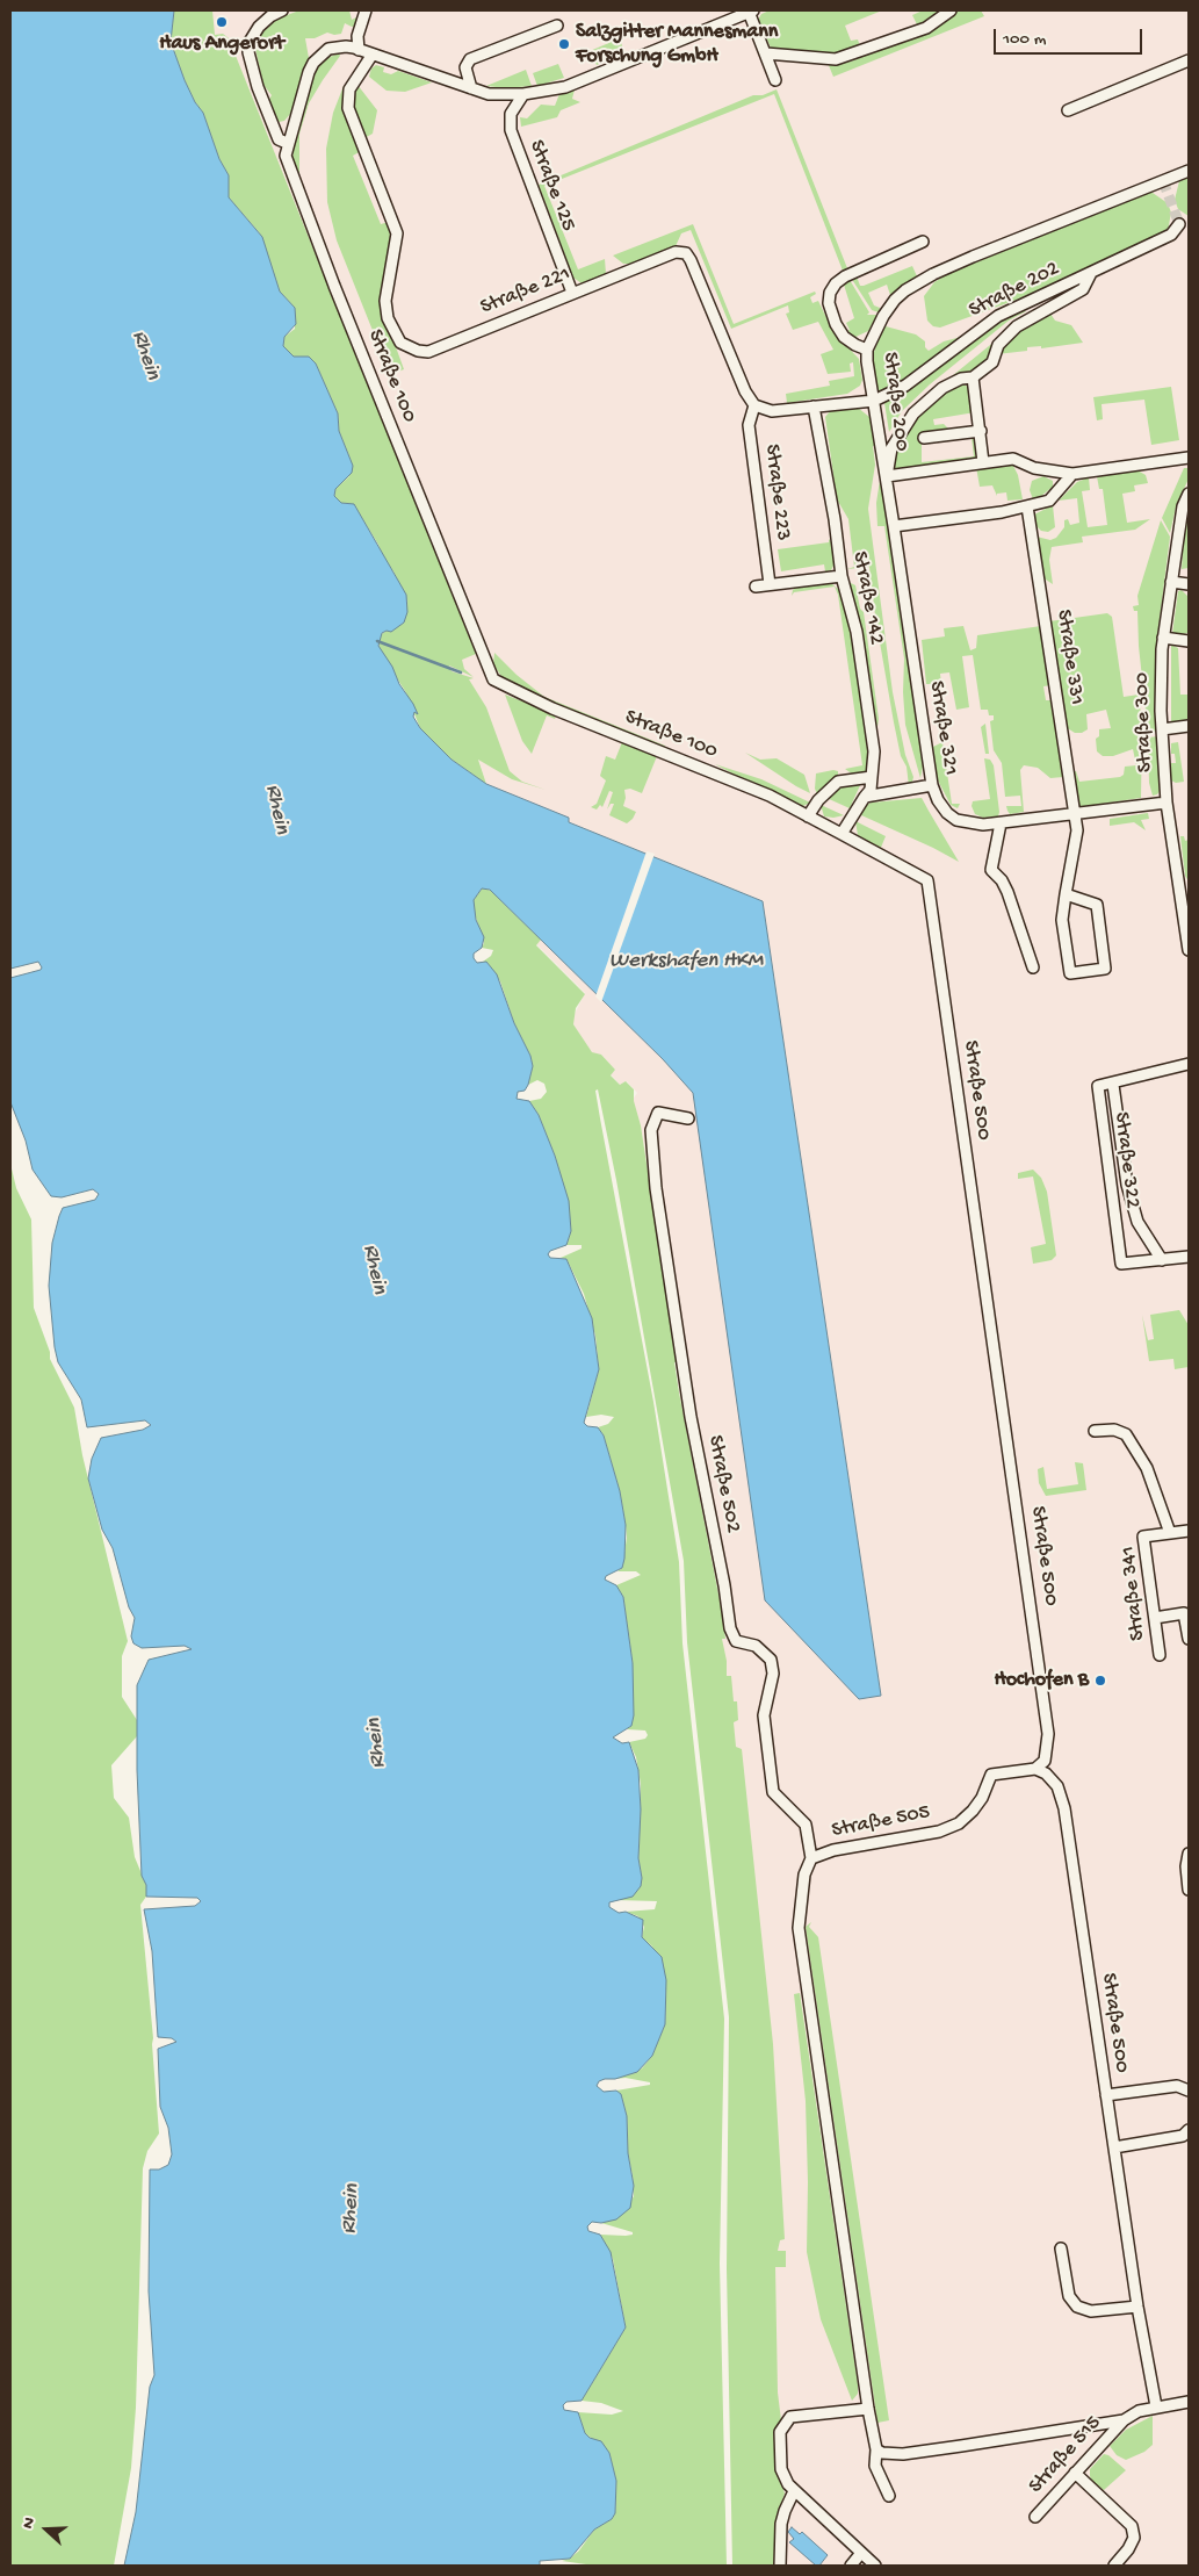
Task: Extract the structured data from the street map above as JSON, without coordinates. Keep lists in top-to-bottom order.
{
  "streets": {
    "street": [
      "Straße 125",
      "Straße 202",
      "Straße 221",
      "Straße 100",
      "Straße 200",
      "Straße 223",
      "Straße 142",
      "Straße 331",
      "Straße 300",
      "Straße 321",
      "Straße 500",
      "Straße 322",
      "Straße 502",
      "Straße 341",
      "Straße 505",
      "Straße 515"
    ]
  },
  "crossings": [
    ["Straße 125", "Straße 221"],
    ["Straße 125", "Straße 100"],
    ["Straße 202", "Straße 200"],
    ["Straße 221", "Straße 100"],
    ["Straße 221", "Straße 223"],
    ["Straße 100", "Straße 500"],
    ["Straße 200", "Straße 321"],
    ["Straße 331", "Straße 321"],
    ["Straße 300", "Straße 321"],
    ["Straße 500", "Straße 505"],
    ["Straße 502", "Straße 505"]
  ],
  "water": ["Rhein", "Werkshafen HKM"],
  "places": ["Haus Angerort", "Salzgitter Mannesmann Forschung GmbH", "Hochofen B"],
  "scale_bar": "100 m",
  "north": "left"
}
